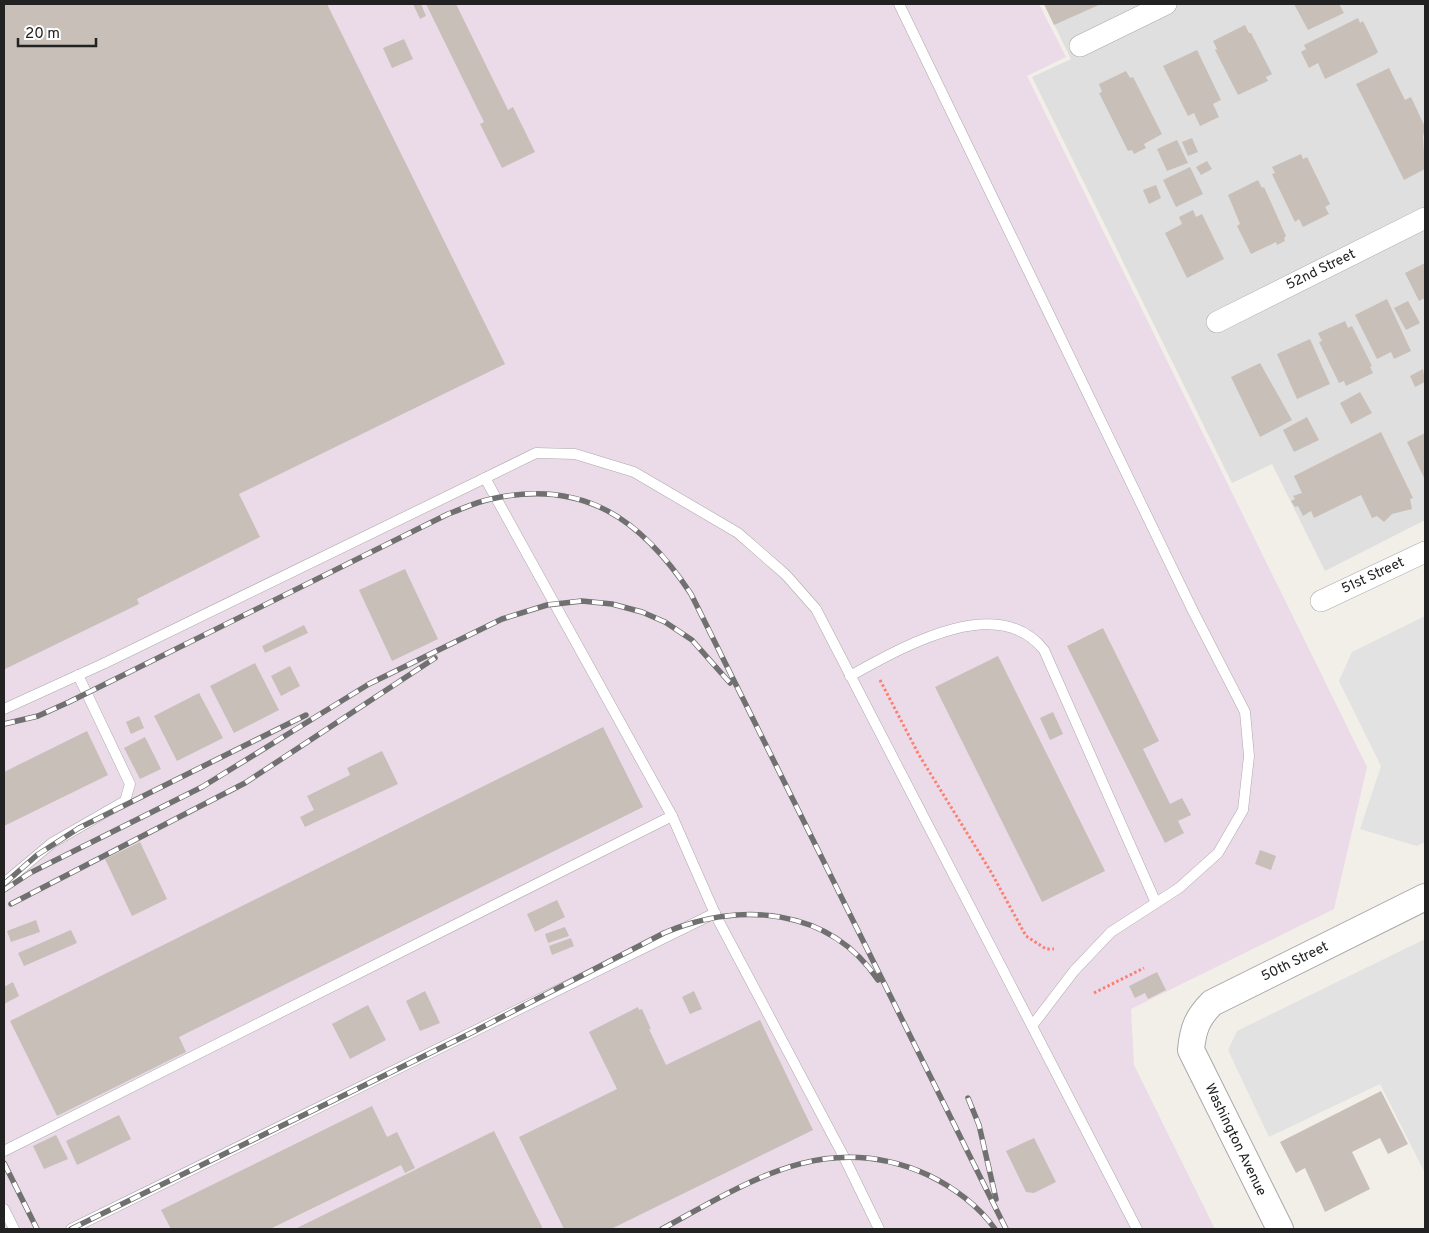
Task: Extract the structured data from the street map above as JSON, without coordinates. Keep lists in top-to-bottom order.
{
  "streets": {
    "street": [
      "52nd Street",
      "51st Street",
      "50th Street",
      "Washington Avenue"
    ]
  },
  "crossings": [
    ["50th Street", "Washington Avenue"]
  ],
  "scale_bar": "20 m"
}
